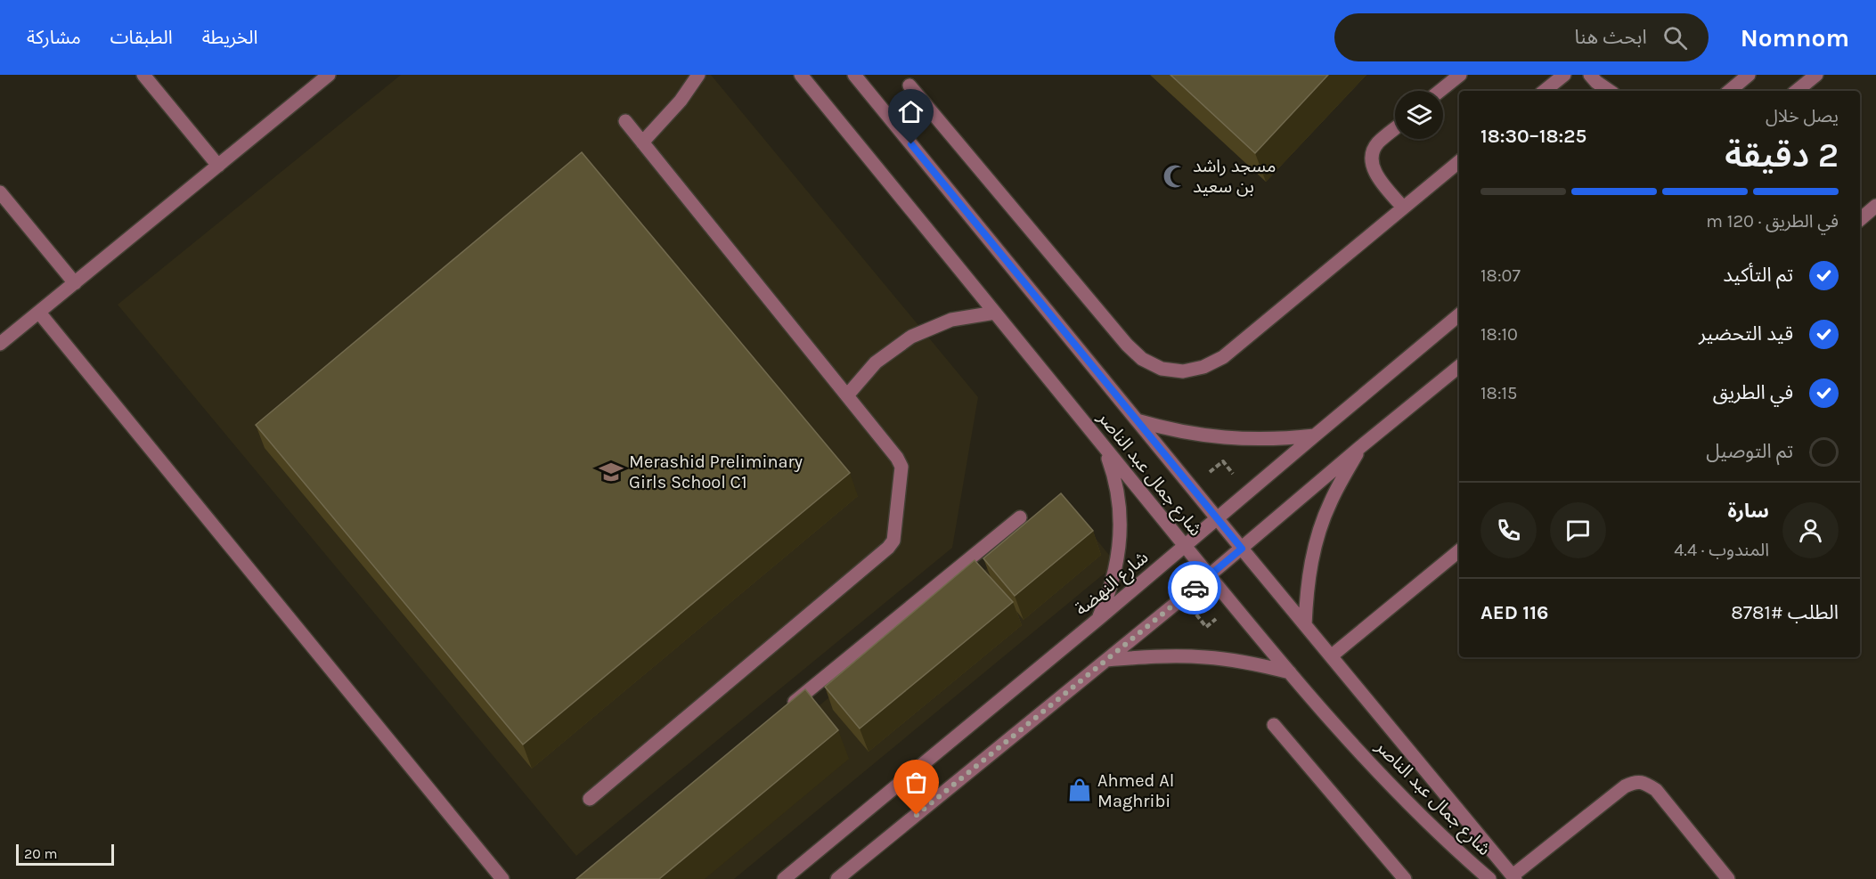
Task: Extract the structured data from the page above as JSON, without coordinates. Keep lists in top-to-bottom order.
{
  "streets": {
    "street": ["شارع جمال عبد الناصر", "شارع النهضة"]
  },
  "crossings": [
    ["شارع جمال عبد الناصر", "شارع النهضة"]
  ],
  "places": {
    "mosque": ["مسجد راشد بن سعيد"],
    "school or university": ["Merashid Preliminary Girls School C1"],
    "shop": ["Ahmed Al Maghribi"]
  },
  "scale_bar": "20 m",
  "page": {
    "header": "Nomnom",
    "search": "ابحث هنا",
    "nav": ["الخريطة", "الطبقات", "مشاركة"],
    "heading": ["2 دقيقة", "يصل خلال", "18:25–18:30"],
    "panel": [
      "سارة",
      "المندوب · 4.4",
      "الطلب #8781",
      "AED 116"
    ],
    "bar": "في الطريق · 120 m",
    "list": [
      ["تم التأكيد", "18:07"],
      ["قيد التحضير", "18:10"],
      ["في الطريق", "18:15"],
      "تم التوصيل"
    ],
    "scale": "20 m"
  }
}
